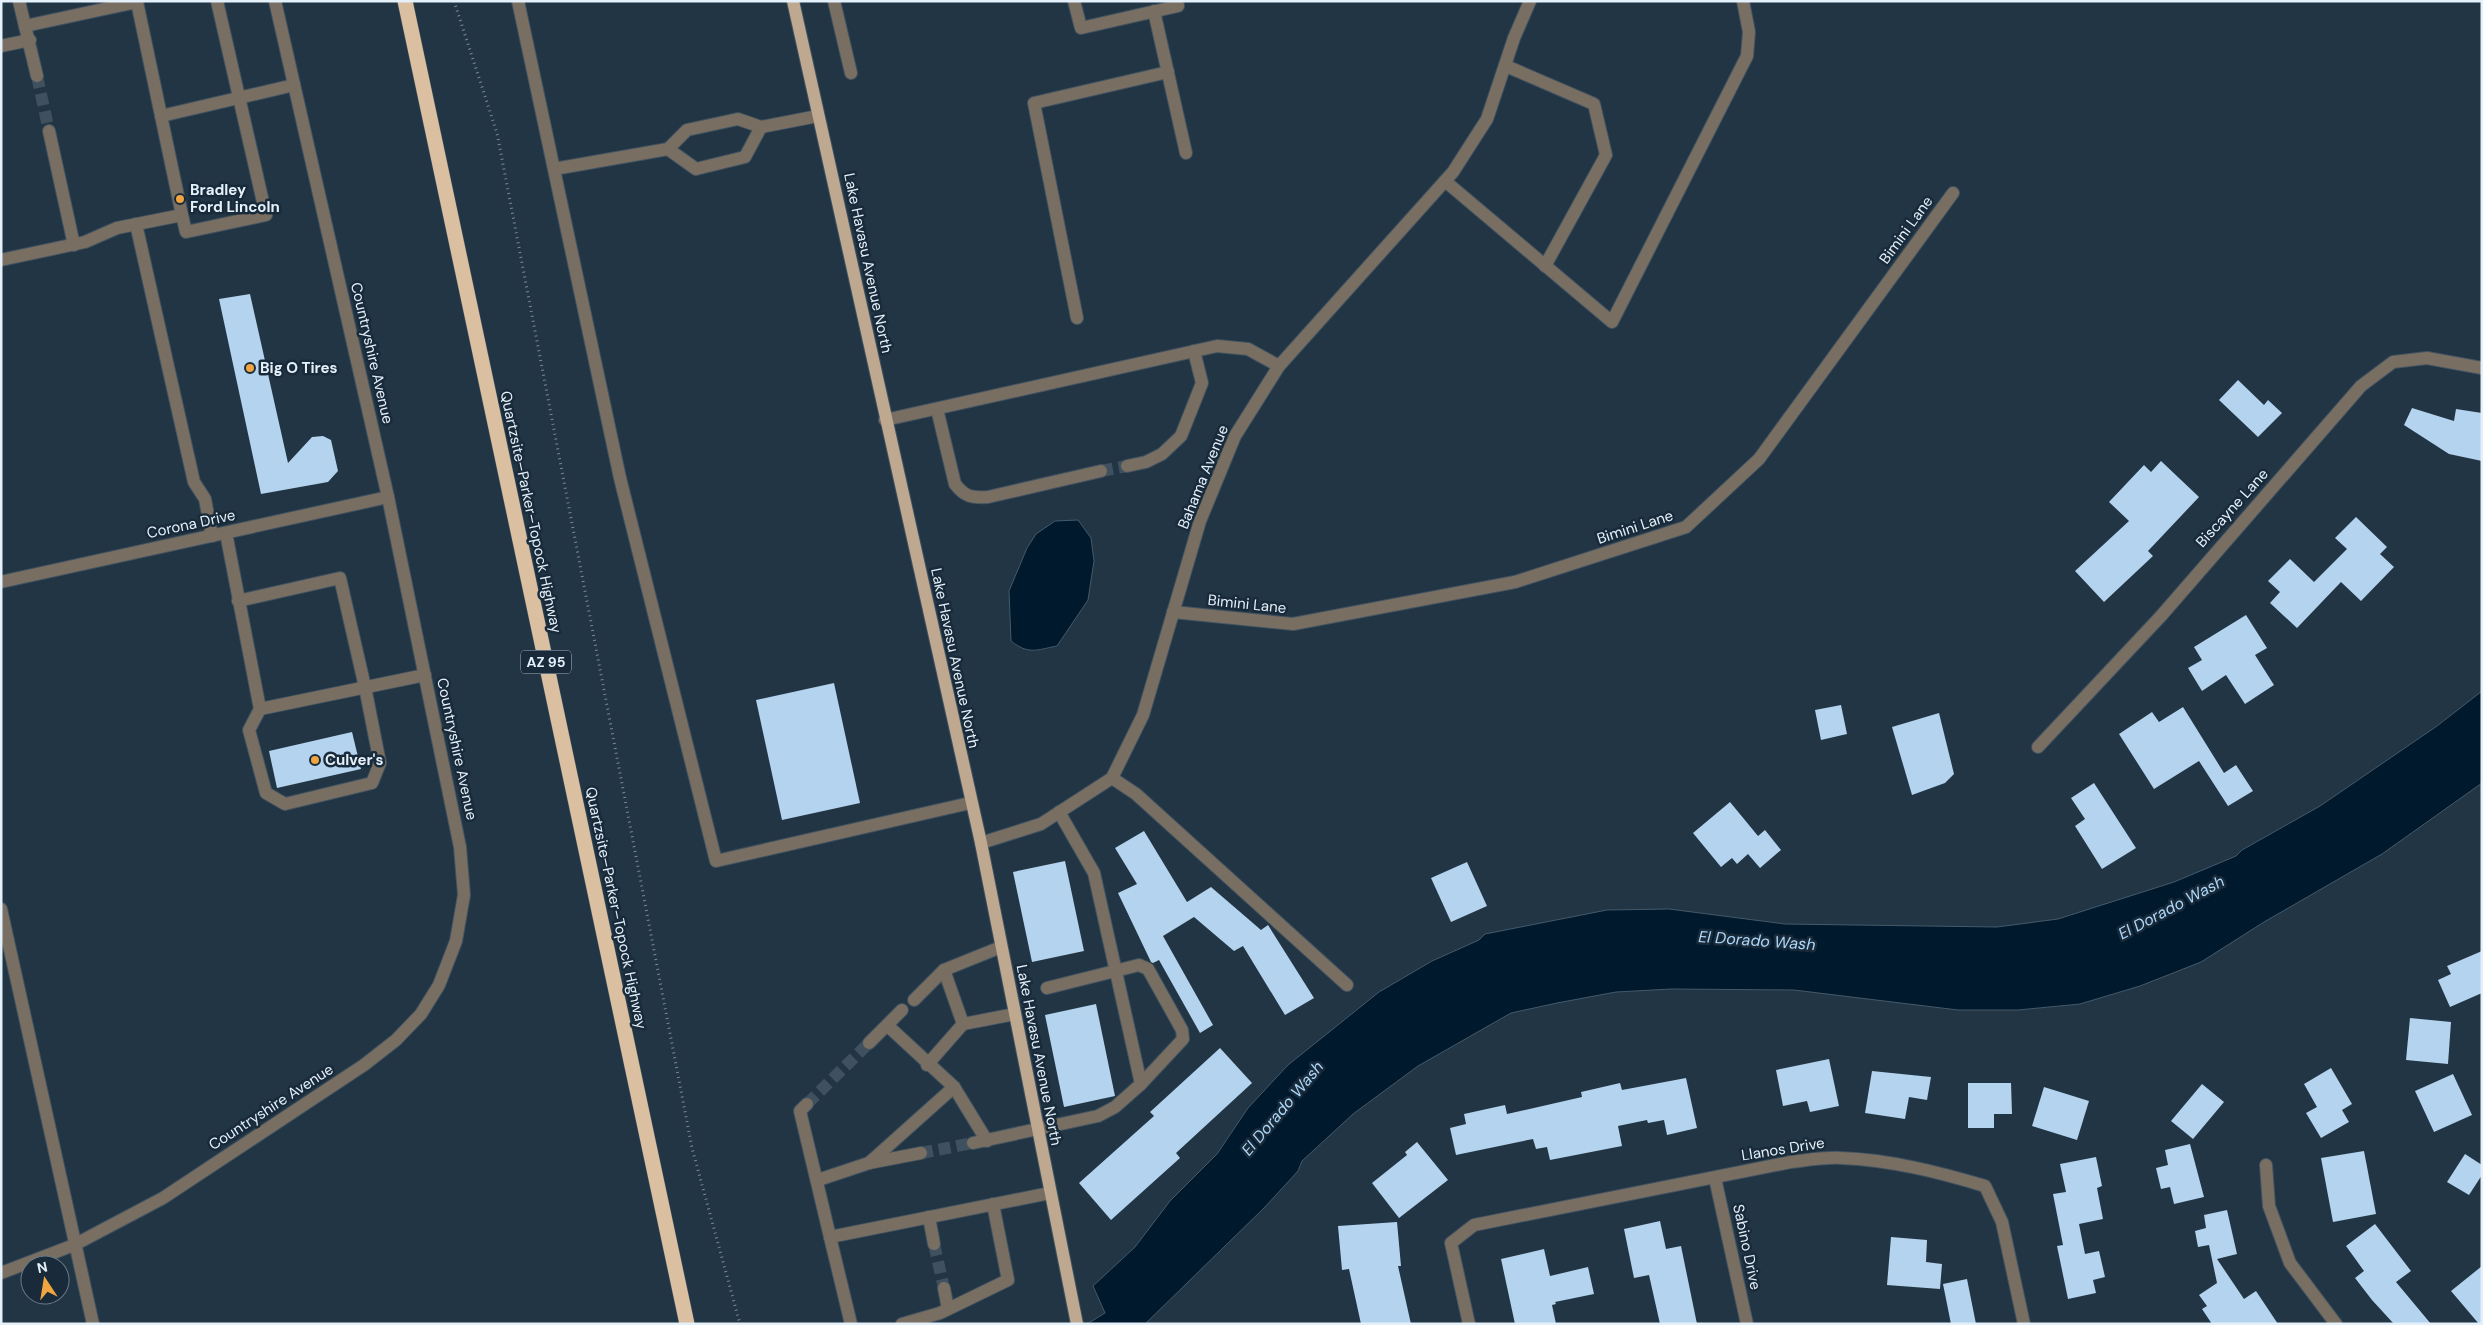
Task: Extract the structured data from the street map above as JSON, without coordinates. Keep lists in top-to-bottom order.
{
  "streets": {
    "highway": ["Quartzsite–Parker–Topock Highway", "AZ 95"],
    "main road": ["Lake Havasu Avenue North"],
    "street": [
      "Bimini Lane",
      "Countryshire Avenue",
      "Bahama Avenue",
      "Biscayne Lane",
      "Corona Drive",
      "Llanos Drive",
      "Sabino Drive"
    ]
  },
  "crossings": [
    ["Bimini Lane", "Bahama Avenue"],
    ["Countryshire Avenue", "Corona Drive"],
    ["Llanos Drive", "Sabino Drive"]
  ],
  "water": ["El Dorado Wash"],
  "places": ["Bradley Ford Lincoln", "Big O Tires", "Culver's"],
  "north": "top"
}
